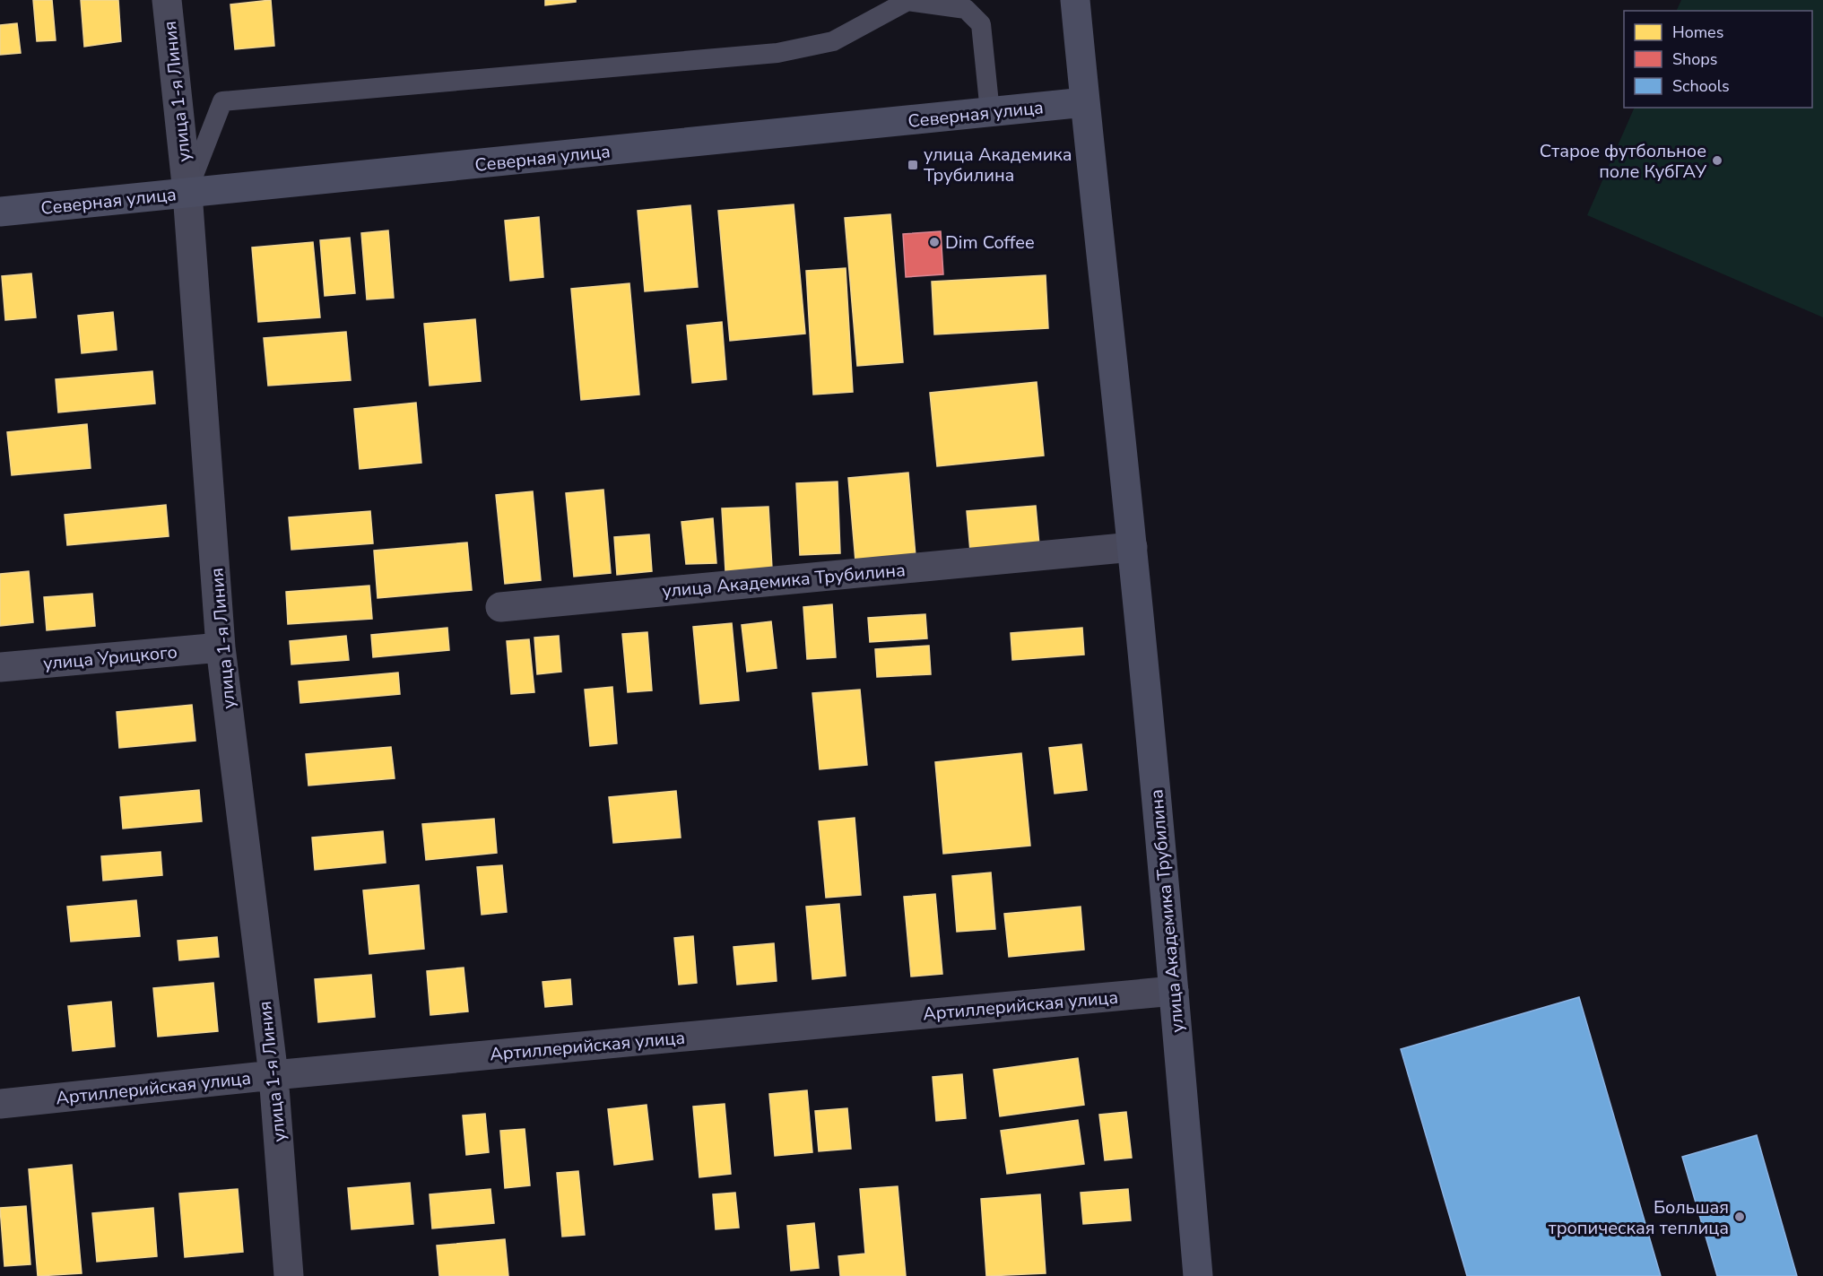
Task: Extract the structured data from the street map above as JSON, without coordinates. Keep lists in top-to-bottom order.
{
  "streets": {
    "main road": ["Северная улица", "улица Академика Трубилина"],
    "street": ["улица 1-я Линия", "улица Урицкого", "Артиллерийская улица"]
  },
  "crossings": [
    ["улица 1-я Линия", "Северная улица"],
    ["улица 1-я Линия", "улица Урицкого"],
    ["улица 1-я Линия", "Артиллерийская улица"],
    ["Северная улица", "улица Академика Трубилина"],
    ["улица Академика Трубилина", "Артиллерийская улица"]
  ],
  "places": {
    "other": ["Старое футбольное поле КубГАУ", "Dim Coffee", "Большая тропическая теплица"],
    "transit": ["улица Академика Трубилина"]
  },
  "legend": ["Homes", "Shops", "Schools"]
}
